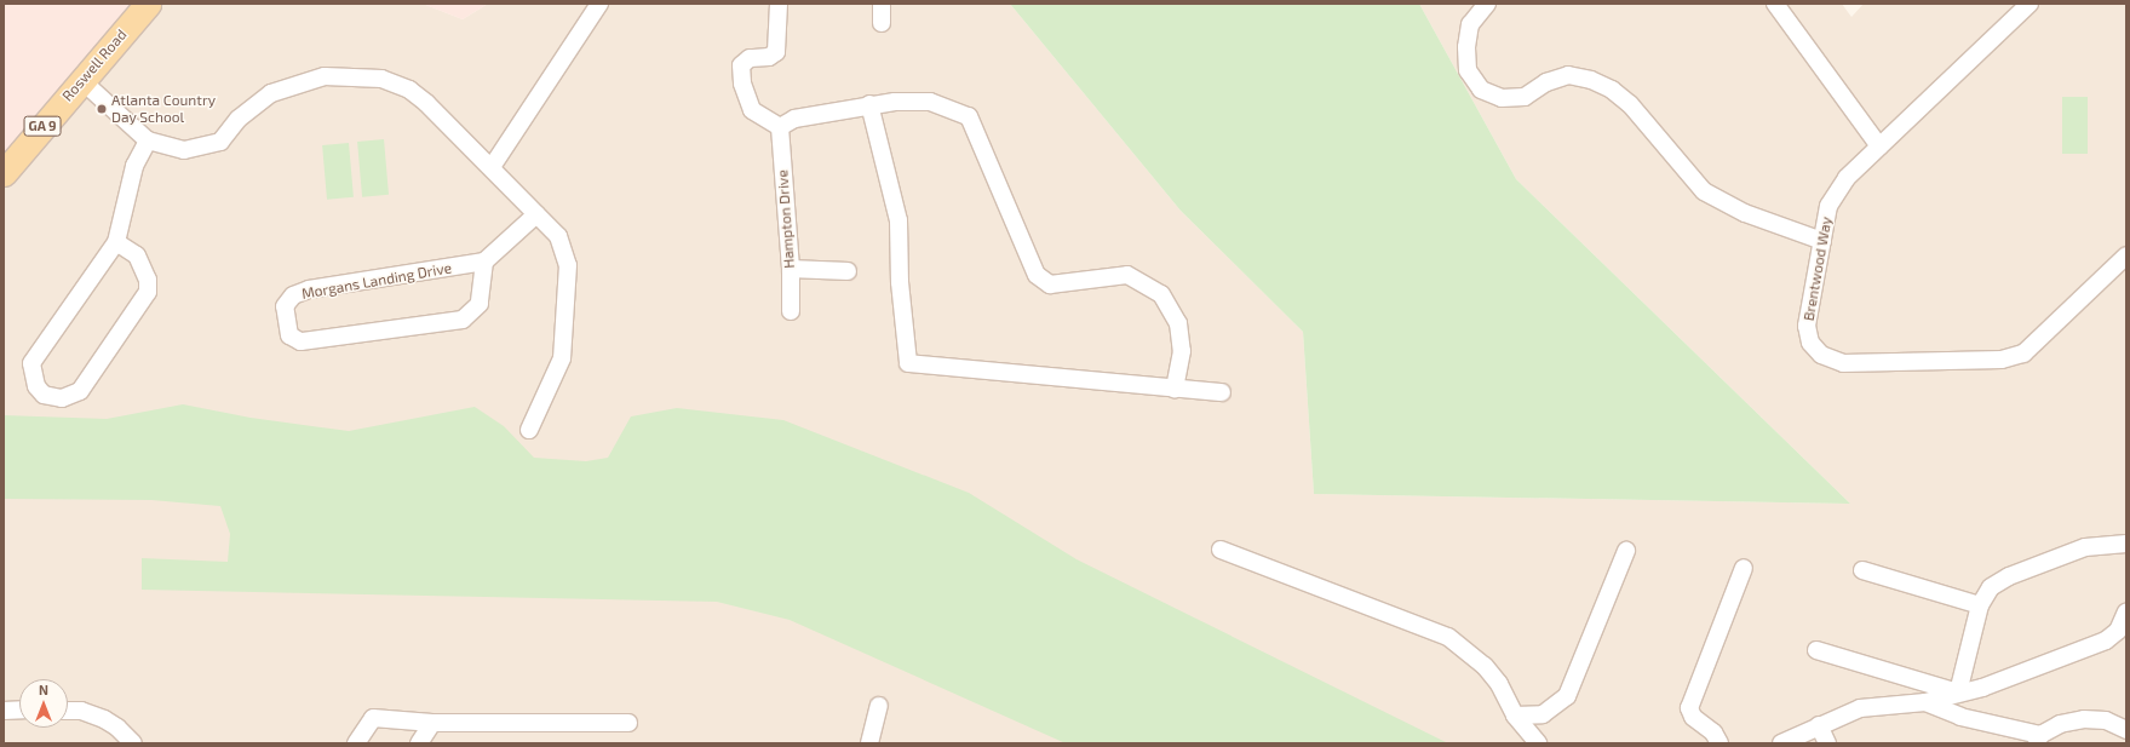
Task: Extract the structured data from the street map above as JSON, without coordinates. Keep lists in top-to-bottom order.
{
  "streets": {
    "main road": ["Roswell Road", "GA 9"],
    "street": ["Hampton Drive", "Brentwood Way", "Morgans Landing Drive"]
  },
  "places": ["Atlanta Country Day School"],
  "north": "top"
}
